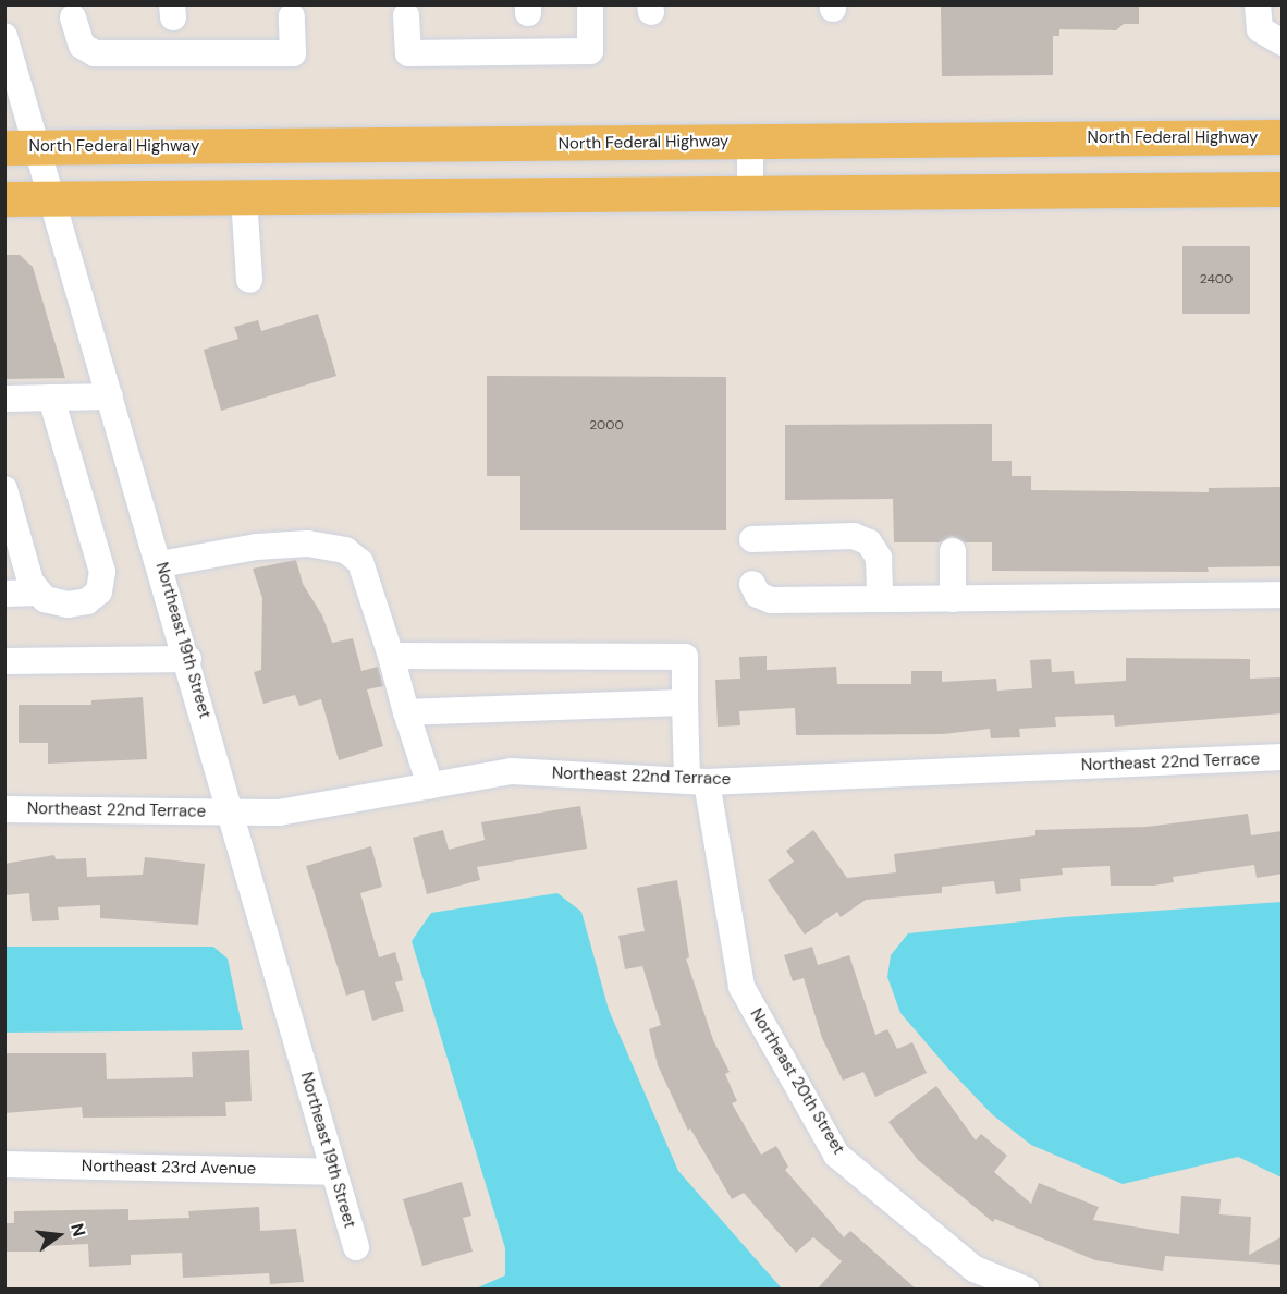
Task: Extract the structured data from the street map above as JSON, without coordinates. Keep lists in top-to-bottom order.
{
  "streets": {
    "main road": ["North Federal Highway"],
    "street": [
      "Northeast 19th Street",
      "Northeast 22nd Terrace",
      "Northeast 20th Street",
      "Northeast 23rd Avenue"
    ]
  },
  "crossings": [
    ["North Federal Highway", "Northeast 19th Street"],
    ["Northeast 19th Street", "Northeast 22nd Terrace"],
    ["Northeast 19th Street", "Northeast 23rd Avenue"],
    ["Northeast 22nd Terrace", "Northeast 20th Street"]
  ],
  "house_numbers": ["2400", "2000"],
  "north": "right"
}
